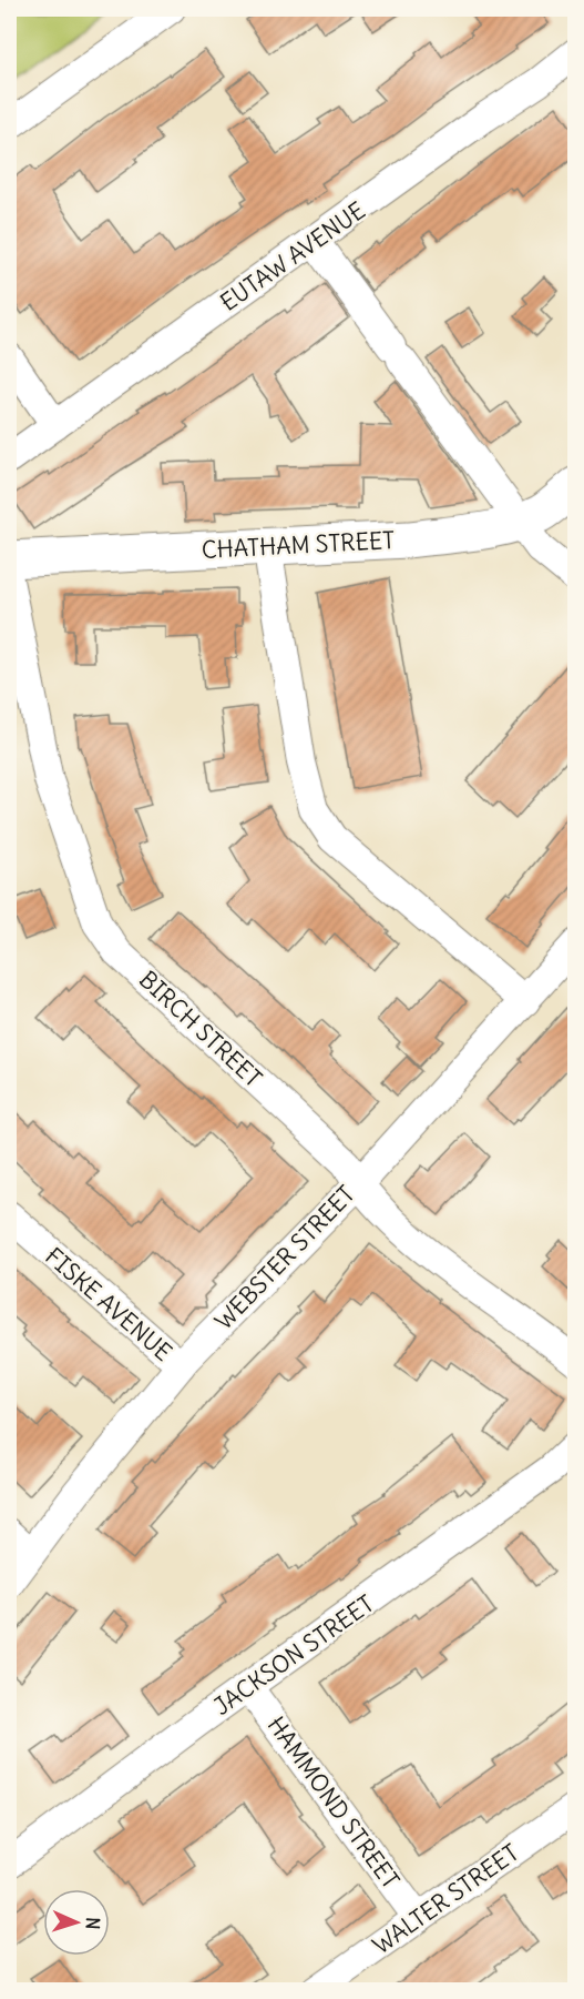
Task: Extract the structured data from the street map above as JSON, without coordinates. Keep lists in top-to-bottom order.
{
  "streets": {
    "main road": ["CHATHAM STREET"],
    "street": [
      "EUTAW AVENUE",
      "BIRCH STREET",
      "WEBSTER STREET",
      "FISKE AVENUE",
      "JACKSON STREET",
      "HAMMOND STREET",
      "WALTER STREET"
    ]
  },
  "crossings": [
    ["BIRCH STREET", "WEBSTER STREET"],
    ["WEBSTER STREET", "FISKE AVENUE"],
    ["JACKSON STREET", "HAMMOND STREET"],
    ["HAMMOND STREET", "WALTER STREET"]
  ],
  "north": "right"
}
